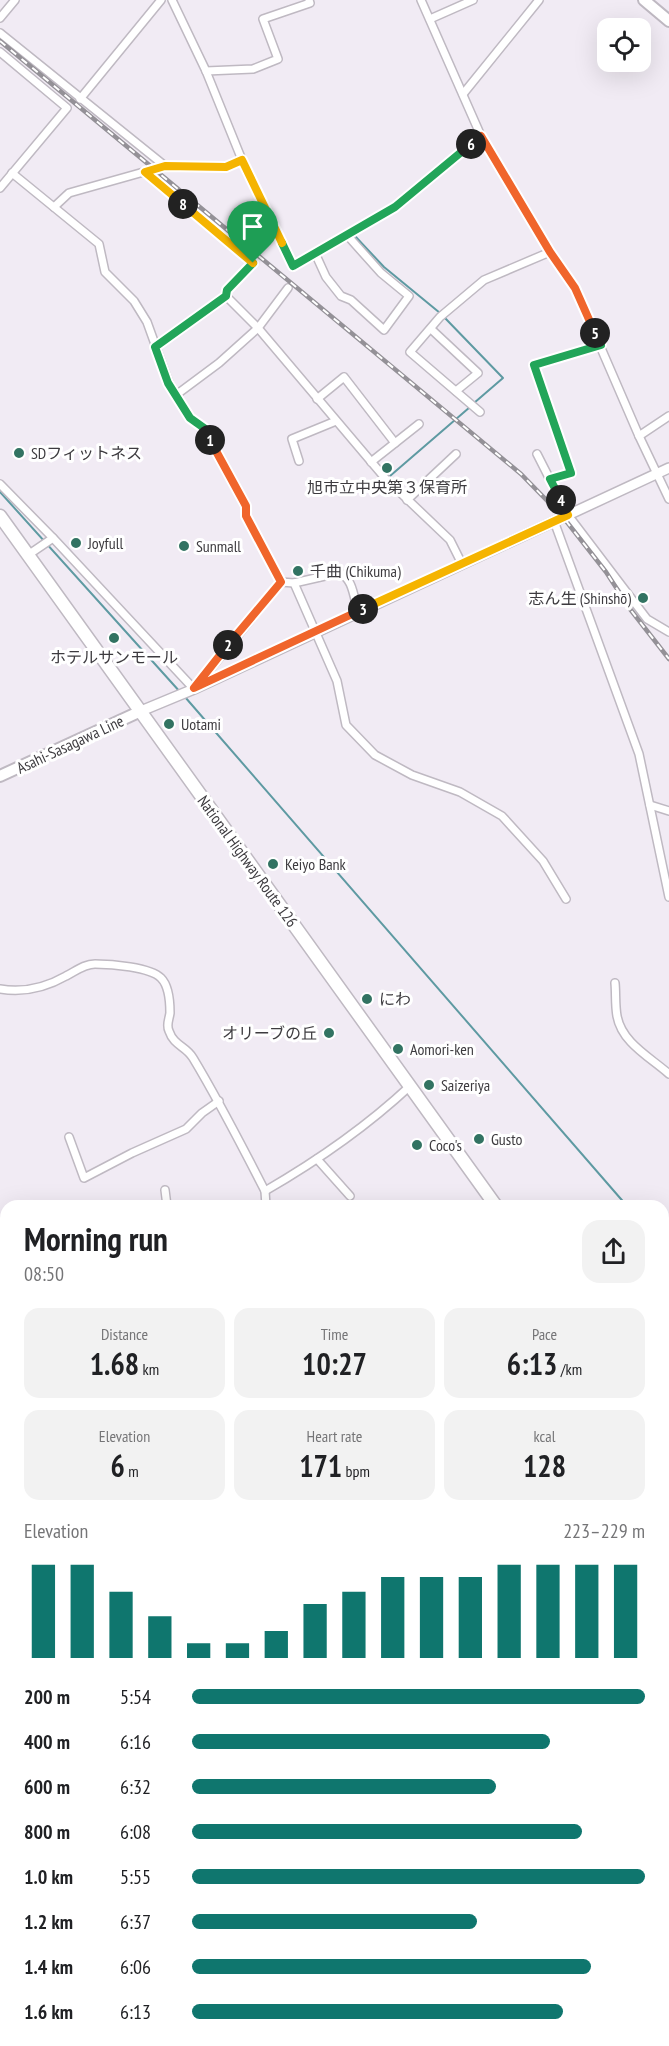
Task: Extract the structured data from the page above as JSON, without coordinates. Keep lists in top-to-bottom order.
{
  "streets": {
    "highway": ["National Highway Route 126"],
    "main road": ["Asahi-Sasagawa Line"]
  },
  "crossings": [
    ["Asahi-Sasagawa Line", "National Highway Route 126"]
  ],
  "places": [
    "SDフィットネス",
    "旭市立中央第３保育所",
    "Joyfull",
    "Sunmall",
    "千曲 (Chikuma)",
    "志ん生 (Shinshō)",
    "ホテルサンモール",
    "Uotami",
    "Keiyo Bank",
    "にわ",
    "オリーブの丘",
    "Aomori-ken",
    "Saizeriya",
    "Gusto",
    "Coco's"
  ],
  "page": {
    "pins": [
      "6",
      "8",
      "5",
      "1",
      "4",
      "3",
      "2"
    ],
    "heading": ["Morning run", "08:50"],
    "stats": [
      ["Distance", "1.68 km"],
      ["Time", "10:27"],
      ["Pace", "6:13 /km"],
      ["Elevation", "6 m"],
      ["Heart rate", "171 bpm"],
      ["kcal", "128"]
    ],
    "chart": ["Elevation", "223–229 m"],
    "list": [
      {
        "name": "200 m",
        "note": "5:54"
      },
      {
        "name": "400 m",
        "note": "6:16"
      },
      {
        "name": "600 m",
        "note": "6:32"
      },
      {
        "name": "800 m",
        "note": "6:08"
      },
      {
        "name": "1.0 km",
        "note": "5:55"
      },
      {
        "name": "1.2 km",
        "note": "6:37"
      },
      {
        "name": "1.4 km",
        "note": "6:06"
      },
      {
        "name": "1.6 km",
        "note": "6:13"
      }
    ]
  }
}
